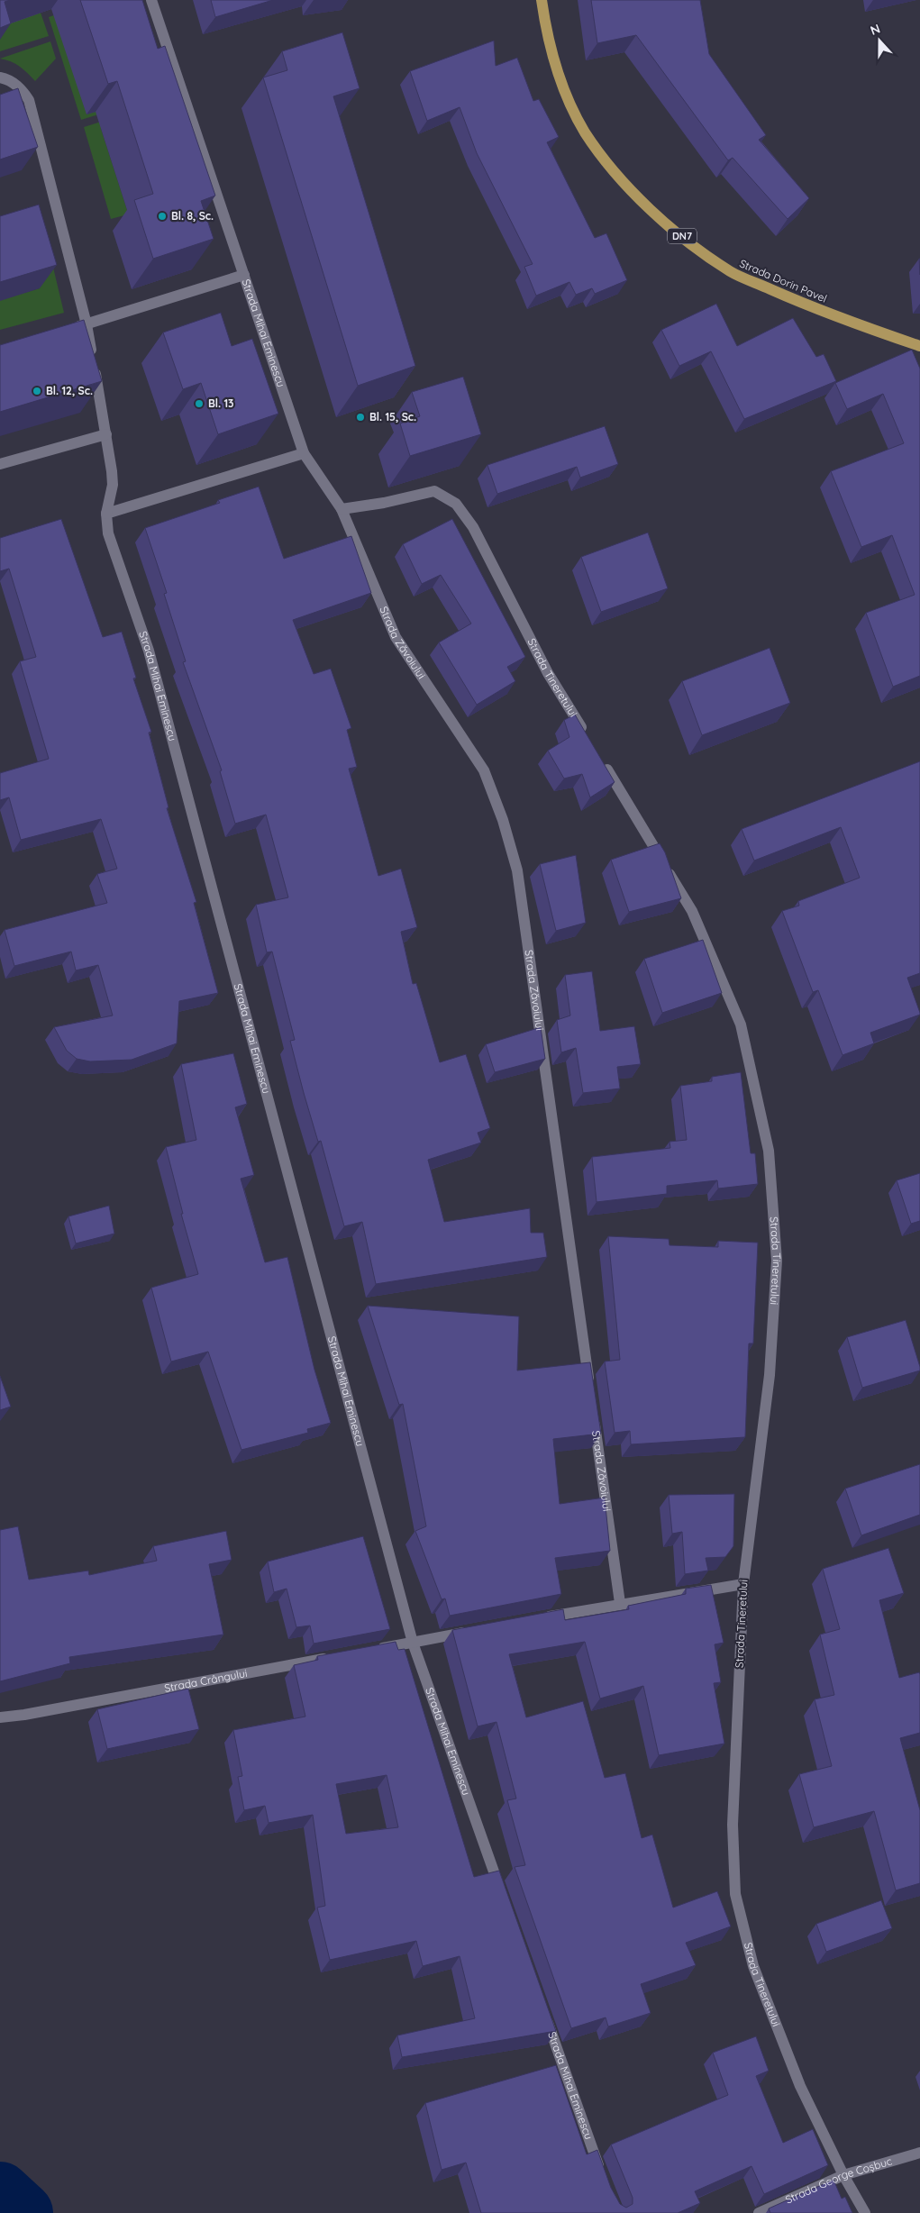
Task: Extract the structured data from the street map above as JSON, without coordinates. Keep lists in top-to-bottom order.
{
  "streets": {
    "main road": ["DN7", "Strada Dorin Pavel"],
    "street": [
      "Strada Mihai Eminescu",
      "Strada Zăvoiului",
      "Strada Tineretului",
      "Strada Crângului",
      "Strada George Coșbuc"
    ]
  },
  "crossings": [
    ["Strada Mihai Eminescu", "Strada Zăvoiului"],
    ["Strada Zăvoiului", "Strada Tineretului"],
    ["Strada Tineretului", "Strada George Coșbuc"]
  ],
  "places": [
    "Bl. 8, Sc.",
    "Bl. 12, Sc.",
    "Bl. 13",
    "Bl. 15, Sc."
  ],
  "north": "top"
}
